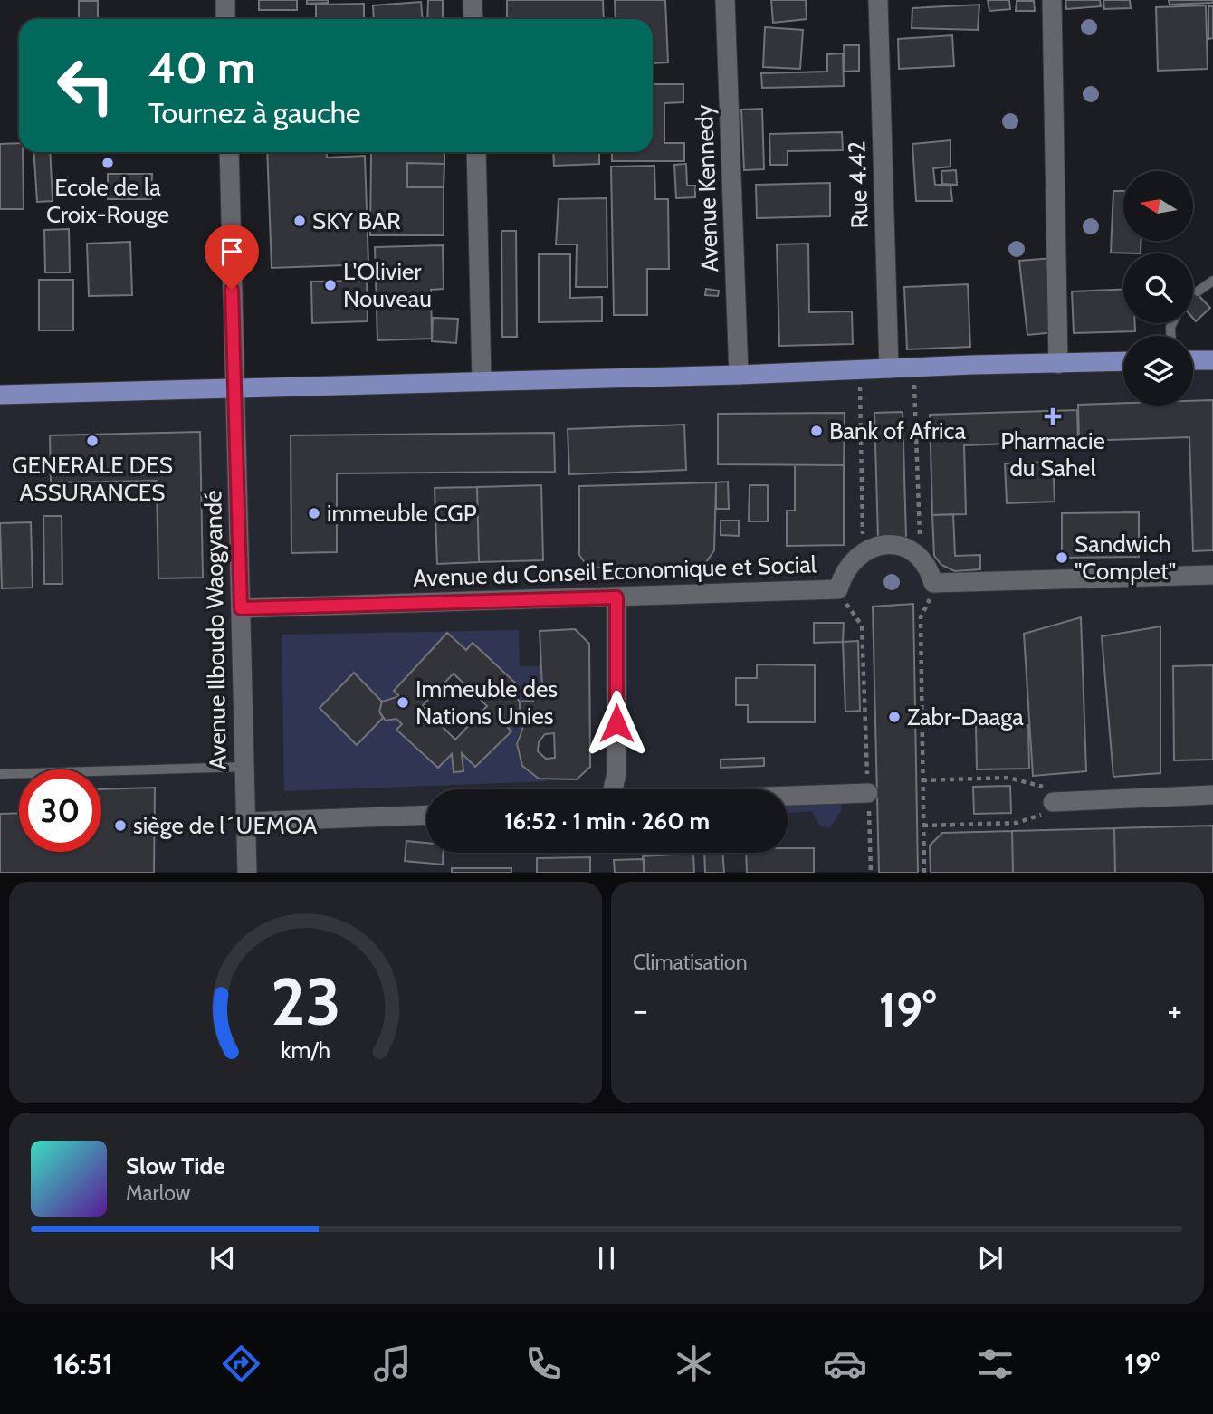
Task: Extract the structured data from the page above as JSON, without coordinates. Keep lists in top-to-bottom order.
{
  "streets": {
    "street": [
      "Rue 4.42",
      "Avenue Kennedy",
      "Avenue du Conseil Economique et Social",
      "Avenue Ilboudo Waogyandé"
    ]
  },
  "crossings": [
    ["Avenue du Conseil Economique et Social", "Avenue Ilboudo Waogyandé"]
  ],
  "places": {
    "other": [
      "Ecole de la Croix-Rouge",
      "SKY BAR",
      "L'Olivier Nouveau",
      "Bank of Africa",
      "GENERALE DES ASSURANCES",
      "immeuble CGP",
      "Sandwich \"Complet\"",
      "Immeuble des Nations Unies",
      "Zabr-Daaga",
      "siège de l´UEMOA"
    ],
    "health": ["Pharmacie du Sahel"]
  },
  "north": "left",
  "page": {
    "turn": ["40 m", "Tournez à gauche"],
    "limit": "30",
    "trip": "16:52 · 1 min · 260 m",
    "tile": "Climatisation",
    "heat": ["−", "19°", "+"],
    "song": ["Slow Tide", "Marlow"],
    "tabs": ["16:51", "19°"],
    "gauge": ["23", "km/h"]
  }
}
